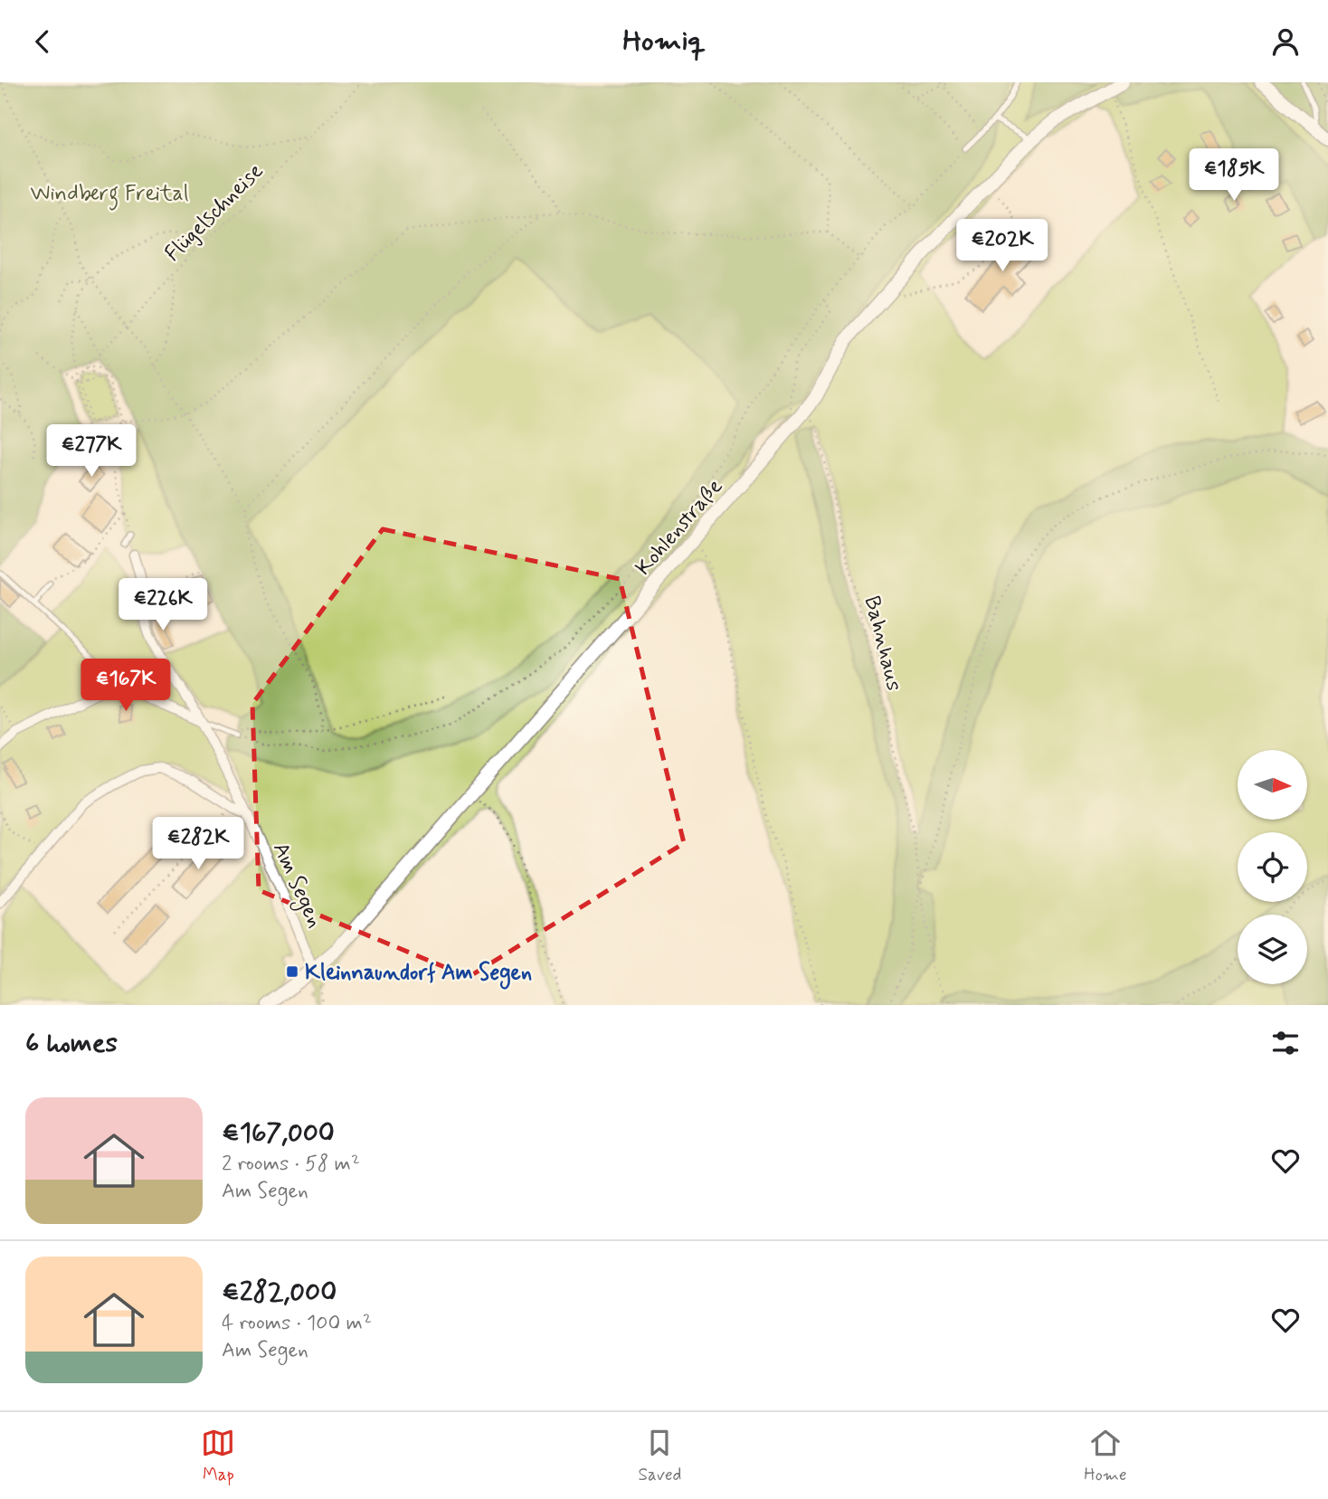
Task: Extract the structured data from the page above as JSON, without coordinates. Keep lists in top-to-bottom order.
{
  "streets": {
    "street": ["Kohlenstraße", "Am Segen"],
    "path": ["Flügelschneise", "Bahnhaus"]
  },
  "crossings": [
    ["Kohlenstraße", "Bahnhaus"],
    ["Kohlenstraße", "Am Segen"]
  ],
  "parks": ["Windberg Freital"],
  "places": {
    "transit": ["Kleinnaundorf Am Segen"]
  },
  "north": "right",
  "page": {
    "header": "Homiq",
    "price": [
      "€185K",
      "€202K",
      "€277K",
      "€226K",
      "€167K",
      "€282K"
    ],
    "heading": "6 homes",
    "list": [
      {
        "name": "€167,000",
        "note": "2 rooms · 58 m² · Am Segen"
      },
      {
        "name": "€282,000",
        "note": "4 rooms · 100 m² · Am Segen"
      }
    ],
    "tabs": ["Map", "Saved", "Home"]
  }
}
